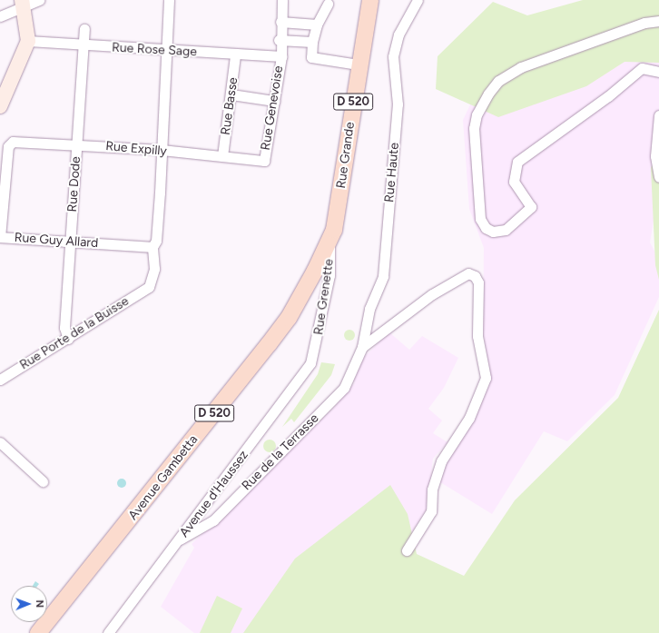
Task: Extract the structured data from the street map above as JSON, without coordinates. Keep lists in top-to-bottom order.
{
  "streets": {
    "main road": ["D 520", "Rue Grande", "Avenue Gambetta"],
    "street": [
      "Rue Rose Sage",
      "Rue Basse",
      "Rue Genevoise",
      "Rue Expilly",
      "Rue Haute",
      "Rue Dode",
      "Rue Guy Allard",
      "Rue Grenette",
      "Rue Porte de la Buisse",
      "Rue de la Terrasse",
      "Avenue d'Haussez"
    ]
  },
  "crossings": [
    ["Rue Rose Sage", "Rue Basse"],
    ["Rue Rose Sage", "Rue Genevoise"],
    ["Rue Rose Sage", "Rue Dode"],
    ["Rue Basse", "Rue Expilly"],
    ["Rue Genevoise", "Rue Expilly"],
    ["Rue Expilly", "Rue Dode"],
    ["Rue Expilly", "Rue Guy Allard"],
    ["Rue Grande", "Avenue Gambetta"],
    ["Rue Haute", "Rue de la Terrasse"],
    ["Rue Dode", "Rue Guy Allard"],
    ["Rue Dode", "Rue Porte de la Buisse"],
    ["Rue Guy Allard", "Rue Porte de la Buisse"],
    ["Rue Grenette", "Avenue Gambetta"],
    ["Rue Grenette", "Avenue d'Haussez"],
    ["Rue de la Terrasse", "Avenue d'Haussez"]
  ],
  "north": "right"
}
